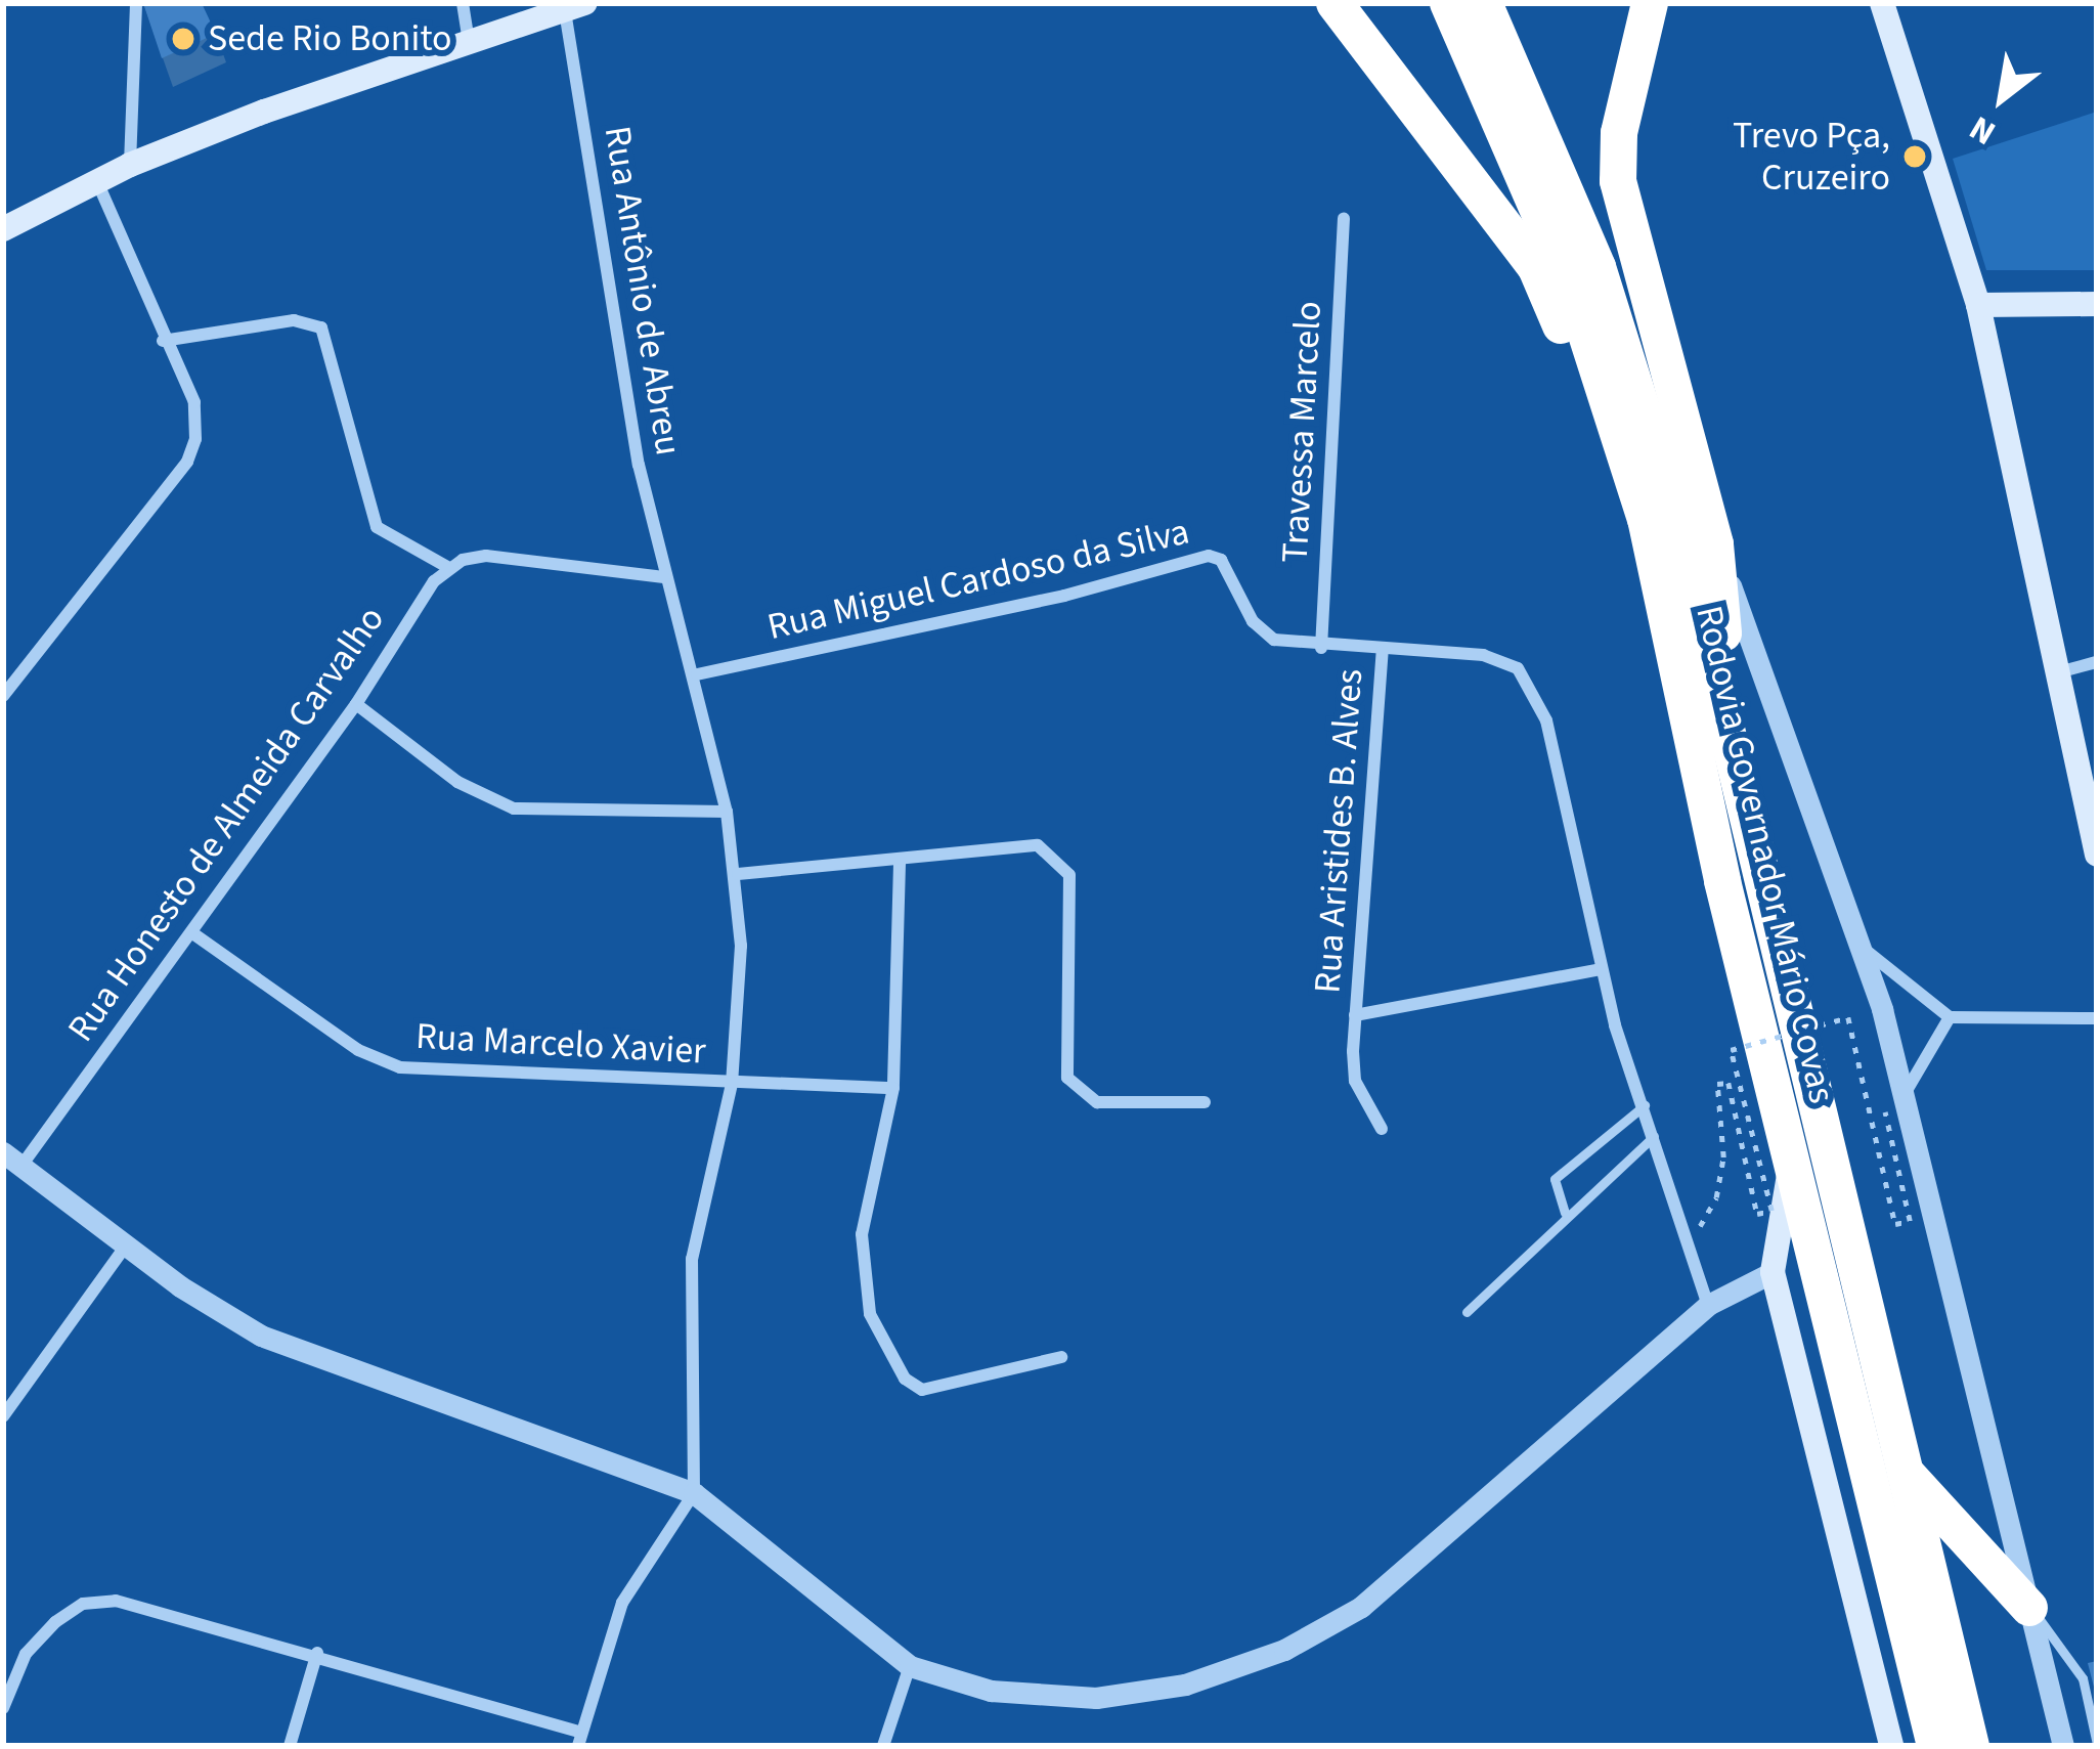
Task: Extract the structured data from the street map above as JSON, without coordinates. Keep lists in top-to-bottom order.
{
  "streets": {
    "highway": ["Rodovia Governador Mário Covas"],
    "street": [
      "Rua Antônio de Abreu",
      "Travessa Marcelo",
      "Rua Miguel Cardoso da Silva",
      "Rua Honesto de Almeida Carvalho",
      "Rua Aristides B. Alves",
      "Rua Marcelo Xavier"
    ]
  },
  "crossings": [
    ["Rua Antônio de Abreu", "Rua Miguel Cardoso da Silva"],
    ["Rua Antônio de Abreu", "Rua Marcelo Xavier"],
    ["Travessa Marcelo", "Rua Miguel Cardoso da Silva"],
    ["Rua Miguel Cardoso da Silva", "Rua Aristides B. Alves"],
    ["Rua Honesto de Almeida Carvalho", "Rua Marcelo Xavier"]
  ],
  "places": ["Sede Rio Bonito", "Trevo Pça, Cruzeiro"],
  "north": "bottom left"
}
